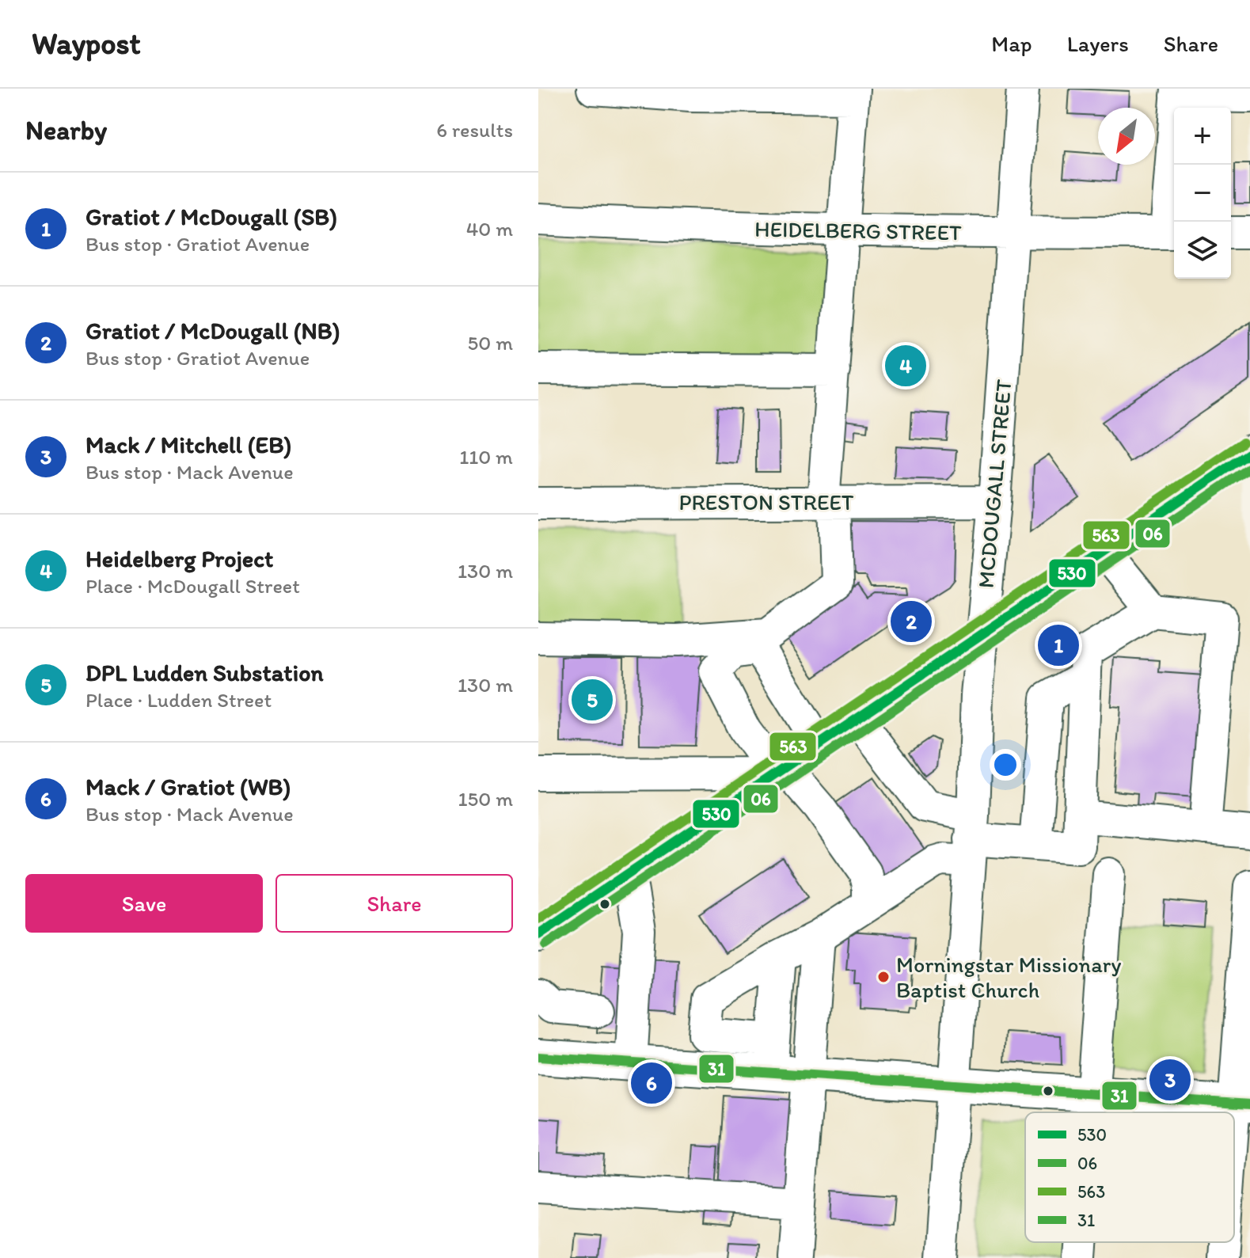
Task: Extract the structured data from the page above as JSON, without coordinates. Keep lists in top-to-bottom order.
{
  "streets": {
    "street": ["HEIDELBERG STREET", "MCDOUGALL STREET", "PRESTON STREET"]
  },
  "crossings": [
    ["HEIDELBERG STREET", "MCDOUGALL STREET"],
    ["MCDOUGALL STREET", "PRESTON STREET"]
  ],
  "places": ["Morningstar Missionary Baptist Church"],
  "lines": [
    "transit line 563",
    "transit line 530",
    "transit line 06",
    "transit line 31"
  ],
  "legend": [
    "530",
    "06",
    "563",
    "31"
  ],
  "north": "bottom left",
  "page": {
    "header": "Waypost",
    "nav": ["Map", "Layers", "Share"],
    "heading": ["Nearby", "6 results"],
    "map_buttons": ["+", "−"],
    "list": [
      {
        "mark": "1",
        "name": "Gratiot / McDougall (SB)",
        "note": "Bus stop · Gratiot Avenue",
        "value": "40 m"
      },
      {
        "mark": "2",
        "name": "Gratiot / McDougall (NB)",
        "note": "Bus stop · Gratiot Avenue",
        "value": "50 m"
      },
      {
        "mark": "3",
        "name": "Mack / Mitchell (EB)",
        "note": "Bus stop · Mack Avenue",
        "value": "110 m"
      },
      {
        "mark": "4",
        "name": "Heidelberg Project",
        "note": "Place · McDougall Street",
        "value": "130 m"
      },
      {
        "mark": "5",
        "name": "DPL Ludden Substation",
        "note": "Place · Ludden Street",
        "value": "130 m"
      },
      {
        "mark": "6",
        "name": "Mack / Gratiot (WB)",
        "note": "Bus stop · Mack Avenue",
        "value": "150 m"
      }
    ],
    "pins": [
      "4",
      "2",
      "1",
      "5",
      "3",
      "6"
    ],
    "buttons": ["Save", "Share"]
  }
}
